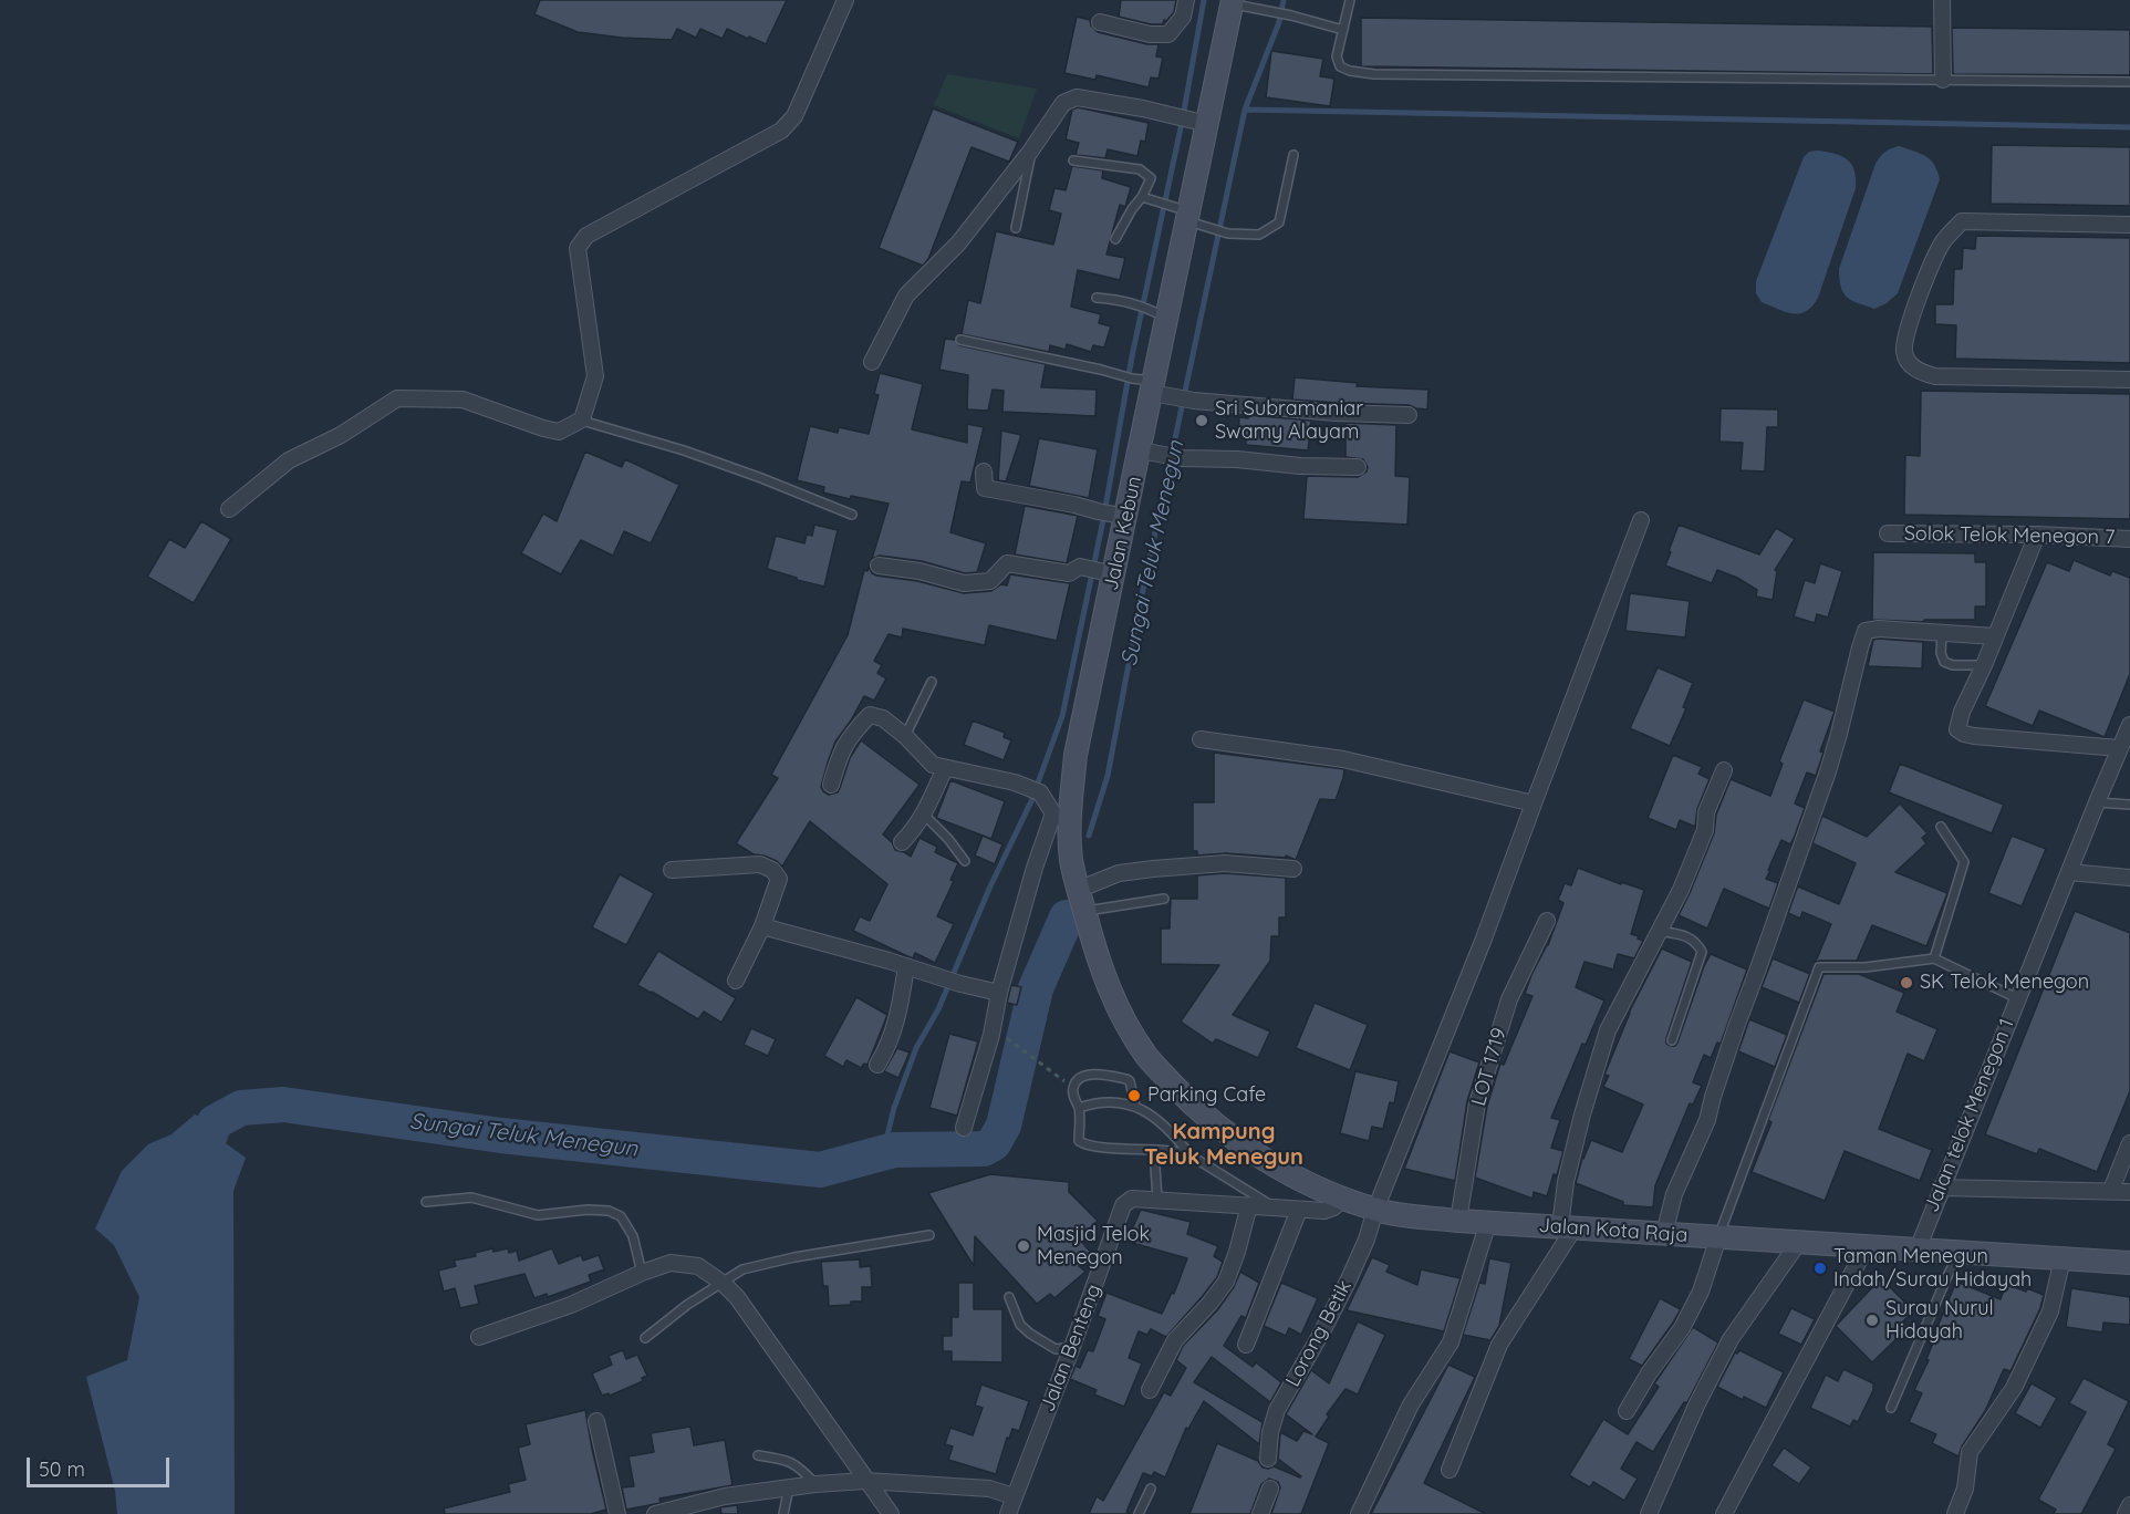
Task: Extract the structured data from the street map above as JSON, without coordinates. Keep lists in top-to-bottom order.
{
  "streets": {
    "main road": ["Jalan Kebun", "Jalan Kota Raja"],
    "street": [
      "Solok Telok Menegon 7",
      "LOT 1719",
      "Jalan telok Menegon 1",
      "Lorong Betik",
      "Jalan Benteng"
    ]
  },
  "crossings": [
    ["Jalan Kebun", "Jalan Kota Raja"],
    ["LOT 1719", "Jalan Kota Raja"],
    ["Jalan telok Menegon 1", "Jalan Kota Raja"],
    ["Jalan Kota Raja", "Lorong Betik"],
    ["Jalan Kota Raja", "Jalan Benteng"]
  ],
  "districts": ["Kampung Teluk Menegun"],
  "water": ["Sungai Teluk Menegun"],
  "places": [
    "Sri Subramaniar Swamy Alayam",
    "SK Telok Menegon",
    "Parking Cafe",
    "Masjid Telok Menegon",
    "Taman Menegun Indah/Surau Hidayah",
    "Surau Nurul Hidayah"
  ],
  "scale_bar": "50 m"
}
